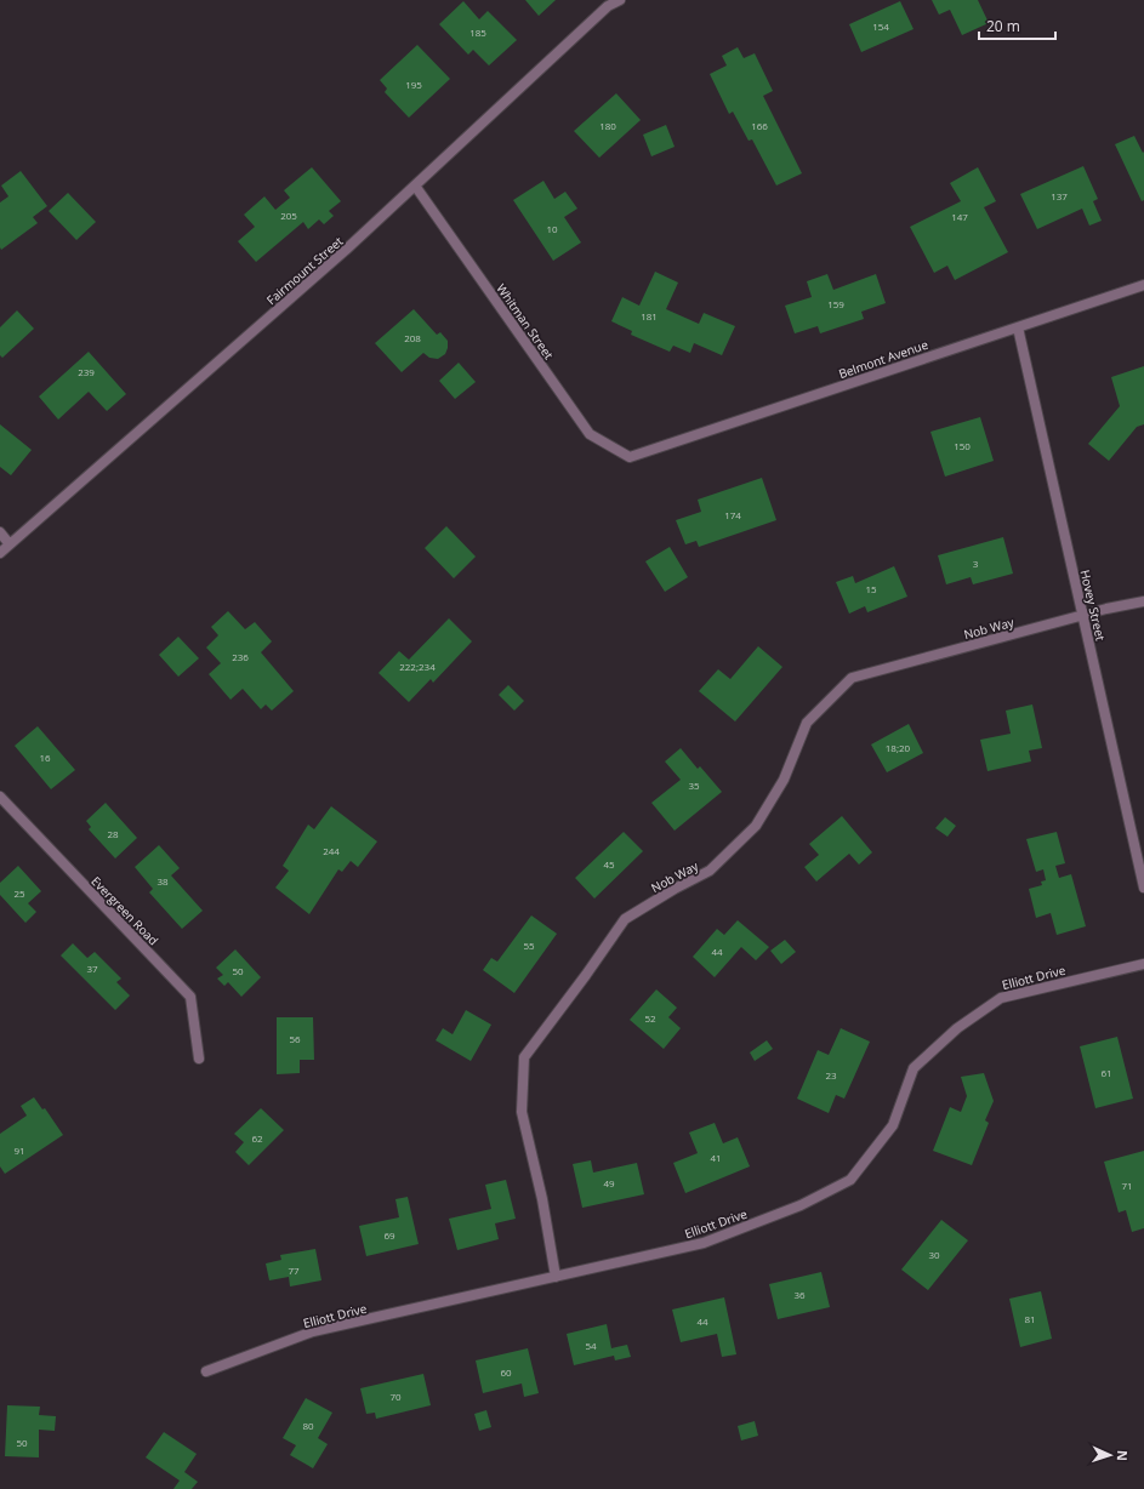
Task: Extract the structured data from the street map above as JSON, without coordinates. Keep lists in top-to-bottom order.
{
  "streets": {
    "street": [
      "Fairmount Street",
      "Whitman Street",
      "Belmont Avenue",
      "Hovey Street",
      "Nob Way",
      "Evergreen Road",
      "Elliott Drive"
    ]
  },
  "crossings": [
    ["Fairmount Street", "Whitman Street"],
    ["Whitman Street", "Belmont Avenue"],
    ["Belmont Avenue", "Hovey Street"],
    ["Hovey Street", "Nob Way"],
    ["Nob Way", "Elliott Drive"]
  ],
  "house_numbers": [
    "154",
    "185",
    "195",
    "180",
    "166",
    "137",
    "205",
    "147",
    "10",
    "159",
    "181",
    "208",
    "239",
    "150",
    "174",
    "3",
    "15",
    "236",
    "222;234",
    "18;20",
    "16",
    "35",
    "28",
    "244",
    "45",
    "38",
    "25",
    "55",
    "44",
    "37",
    "50",
    "52",
    "56",
    "61",
    "23",
    "62",
    "91",
    "41",
    "49",
    "71",
    "69",
    "30",
    "77",
    "36",
    "81",
    "44",
    "54",
    "60",
    "70",
    "80",
    "50"
  ],
  "scale_bar": "20 m",
  "north": "right"
}
